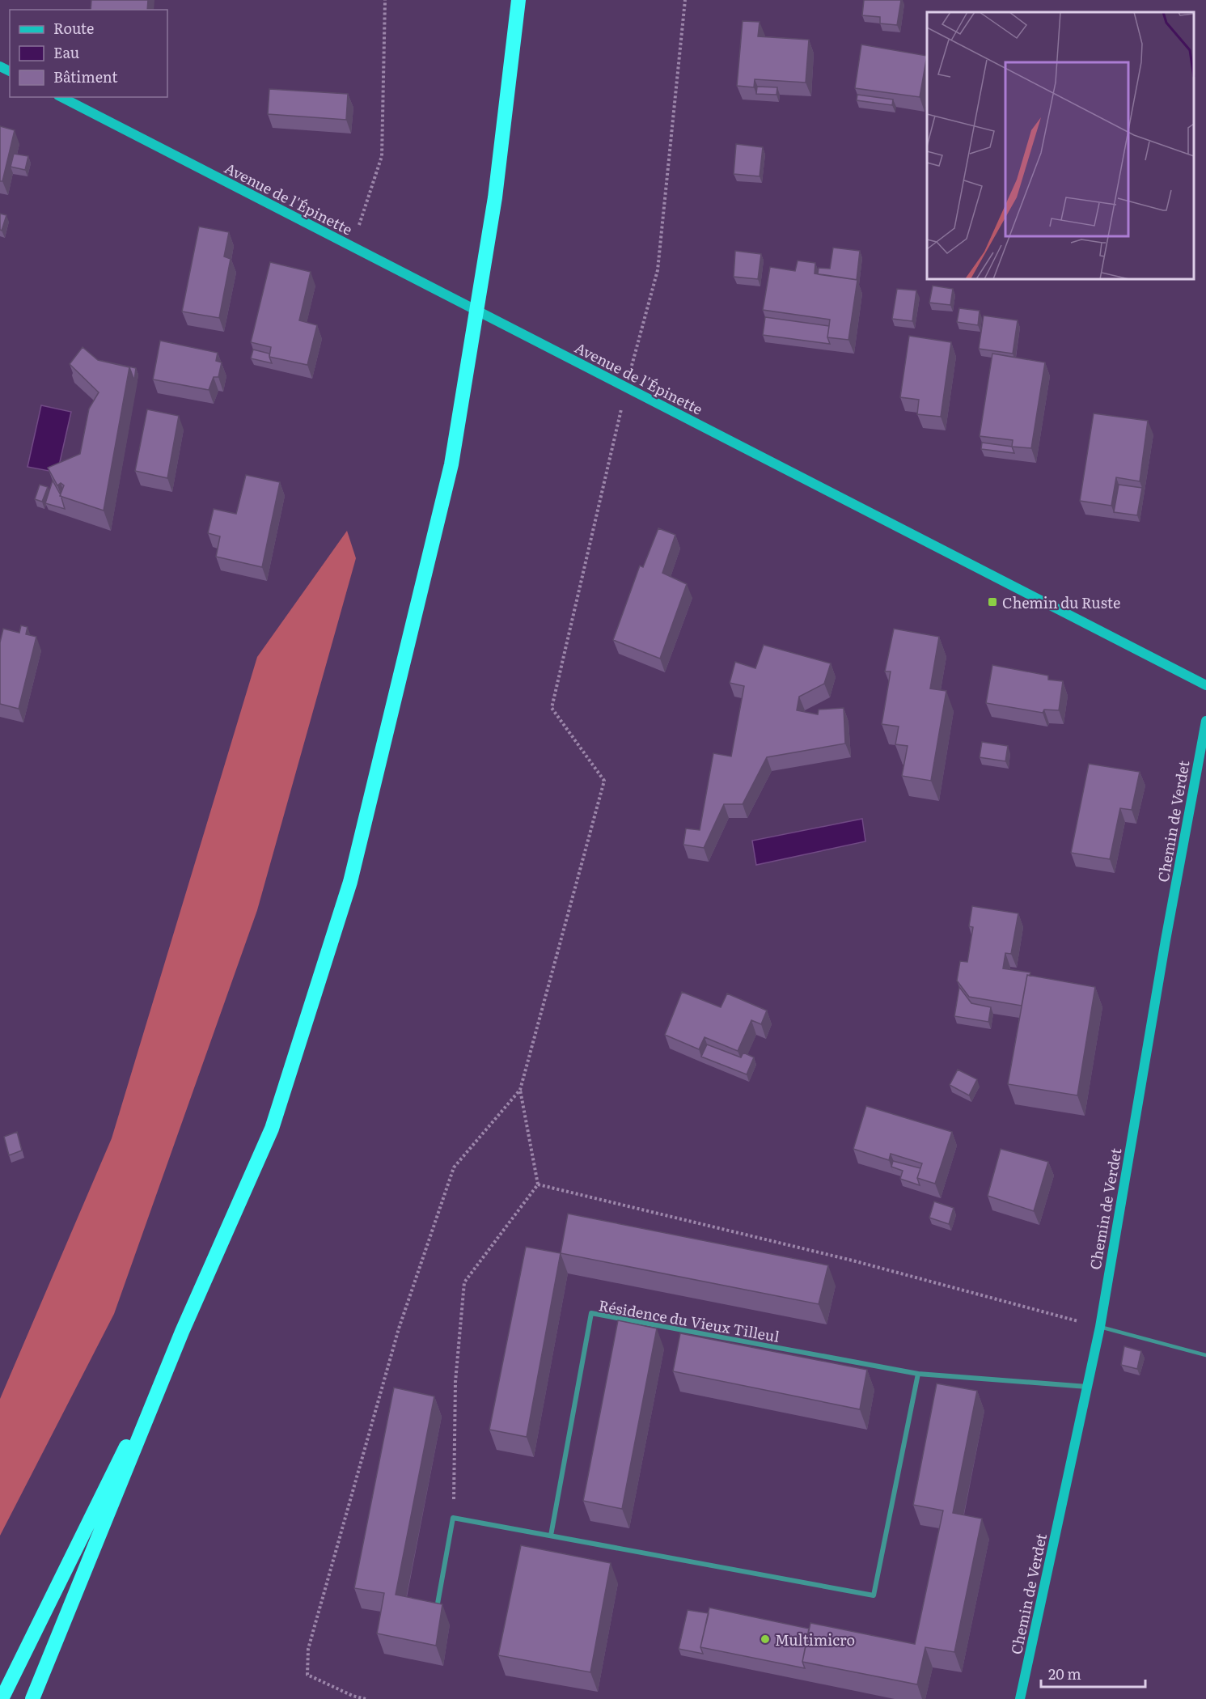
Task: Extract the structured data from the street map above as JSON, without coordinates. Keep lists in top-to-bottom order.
{
  "streets": {
    "street": ["Avenue de l'Épinette", "Chemin de Verdet", "Résidence du Vieux Tilleul"]
  },
  "crossings": [
    ["Chemin de Verdet", "Résidence du Vieux Tilleul"]
  ],
  "places": {
    "transit": ["Chemin du Ruste"],
    "other": ["Multimicro"]
  },
  "legend": ["Route", "Eau", "Bâtiment"],
  "scale_bar": "20 m"
}
